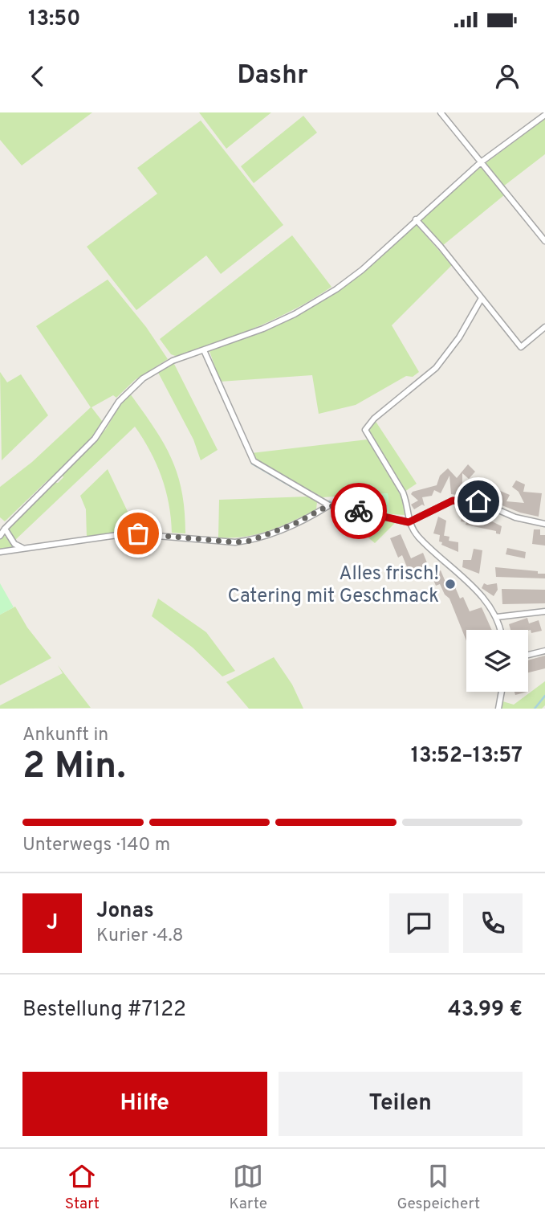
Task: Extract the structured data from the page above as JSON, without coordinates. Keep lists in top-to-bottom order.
{
  "places": ["Alles frisch! Catering mit Geschmack"],
  "page": {
    "status": "13:50",
    "header": "Dashr",
    "heading": ["2 Min.", "Ankunft in", "13:52–13:57"],
    "panel": [
      "Jonas",
      "Kurier · 4.8",
      "Bestellung #7122",
      "43.99 €"
    ],
    "bar": "Unterwegs · 140 m",
    "round": "J",
    "buttons": ["Hilfe", "Teilen"],
    "tabs": ["Start", "Karte", "Gespeichert"]
  }
}
